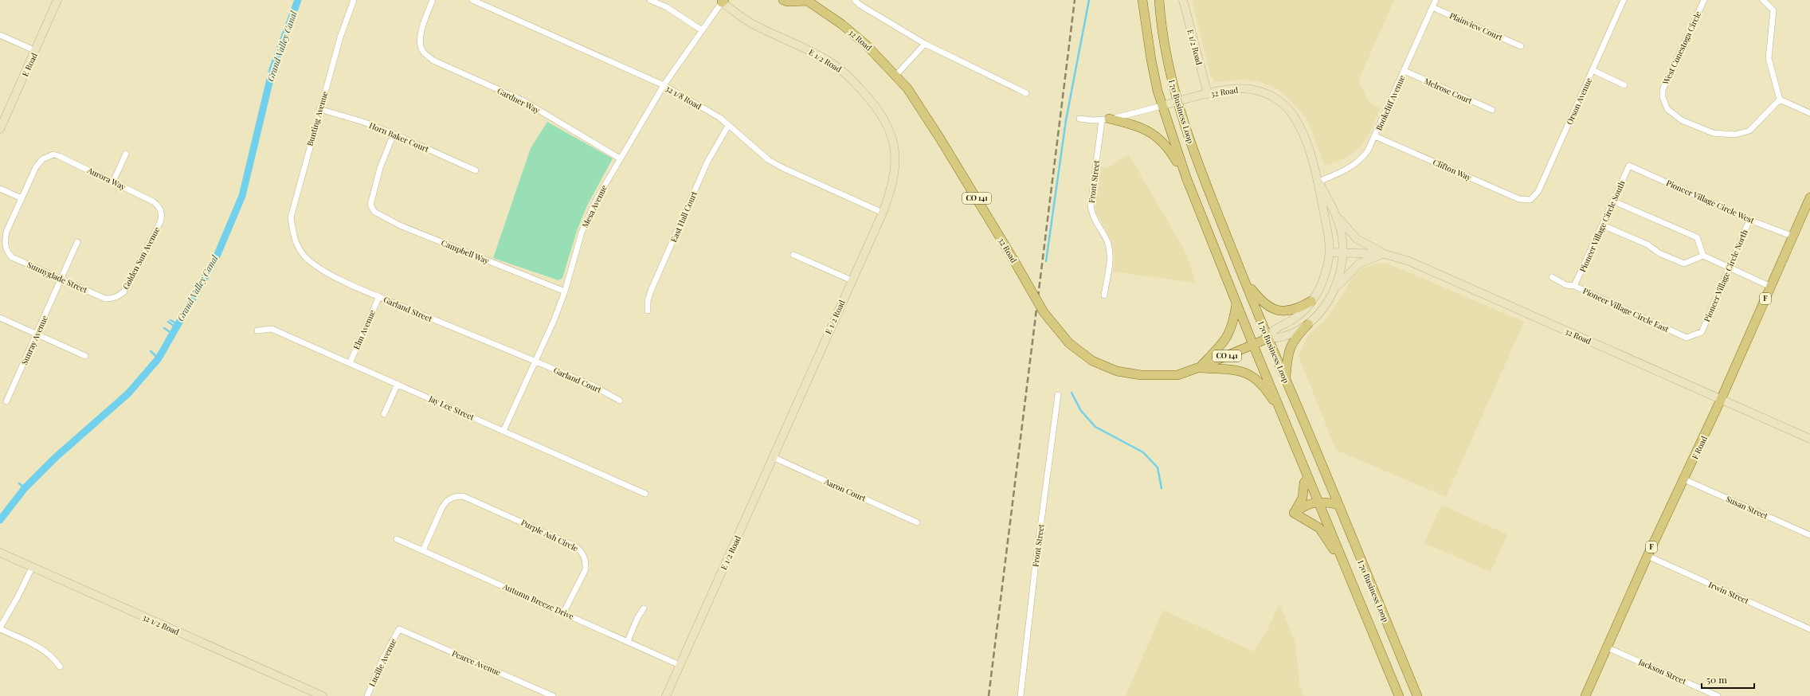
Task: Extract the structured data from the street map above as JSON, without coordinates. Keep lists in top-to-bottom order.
{
  "streets": {
    "main road": [
      "32 Road",
      "I 70 Business Loop",
      "CO 141",
      "F",
      "F Road"
    ],
    "street": [
      "Plainview Court",
      "E 1/2 Road",
      "West Conestoga Circle",
      "E Road",
      "Melrose Court",
      "32 1/8 Road",
      "Gardner Way",
      "Orson Avenue",
      "Bookcliff Avenue",
      "Bunting Avenue",
      "Horn Baker Court",
      "Clifton Way",
      "Aurora Way",
      "Front Street",
      "Pioneer Village Circle West",
      "Mesa Avenue",
      "East Hall Court",
      "Pioneer Village Circle South",
      "Campbell Way",
      "Golden Sun Avenue",
      "Pioneer Village Circle North",
      "Sunnyglade Street",
      "Garland Street",
      "Pioneer Village Circle East",
      "Elm Avenue",
      "Sunray Avenue",
      "Garland Court",
      "Jay Lee Street",
      "Aaron Court",
      "Susan Street",
      "Purple Ash Circle",
      "Irwin Street",
      "Autumn Breeze Drive",
      "32 1/2 Road",
      "Lucille Avenue",
      "Pearce Avenue",
      "Jackson Street"
    ]
  },
  "crossings": [
    ["Plainview Court", "Bookcliff Avenue"],
    ["32 Road", "E 1/2 Road"],
    ["32 Road", "Bookcliff Avenue"],
    ["32 Road", "I 70 Business Loop"],
    ["32 Road", "Front Street"],
    ["32 Road", "F Road"],
    ["E 1/2 Road", "32 1/8 Road"],
    ["E 1/2 Road", "Mesa Avenue"],
    ["E 1/2 Road", "Aaron Court"],
    ["E 1/2 Road", "Autumn Breeze Drive"],
    ["Melrose Court", "Bookcliff Avenue"],
    ["32 1/8 Road", "Mesa Avenue"],
    ["32 1/8 Road", "East Hall Court"],
    ["Gardner Way", "Mesa Avenue"],
    ["Orson Avenue", "Clifton Way"],
    ["Bookcliff Avenue", "Clifton Way"],
    ["Bunting Avenue", "Horn Baker Court"],
    ["Bunting Avenue", "Garland Street"],
    ["Horn Baker Court", "Campbell Way"],
    ["Aurora Way", "Golden Sun Avenue"],
    ["Aurora Way", "Sunnyglade Street"],
    ["Pioneer Village Circle West", "Pioneer Village Circle South"],
    ["Pioneer Village Circle West", "Pioneer Village Circle North"],
    ["Pioneer Village Circle West", "F Road"],
    ["Mesa Avenue", "Campbell Way"],
    ["Mesa Avenue", "Garland Street"],
    ["Mesa Avenue", "Garland Court"],
    ["Mesa Avenue", "Jay Lee Street"],
    ["Pioneer Village Circle South", "Pioneer Village Circle East"],
    ["Golden Sun Avenue", "Sunnyglade Street"],
    ["Pioneer Village Circle North", "Pioneer Village Circle East"],
    ["Sunnyglade Street", "Sunray Avenue"],
    ["Garland Street", "Elm Avenue"],
    ["Garland Street", "Garland Court"],
    ["Elm Avenue", "Jay Lee Street"],
    ["F Road", "Susan Street"],
    ["F Road", "Irwin Street"],
    ["F Road", "Jackson Street"],
    ["Purple Ash Circle", "Autumn Breeze Drive"],
    ["Lucille Avenue", "Pearce Avenue"]
  ],
  "water": ["Grand Valley Canal"],
  "scale_bar": "50 m"
}
